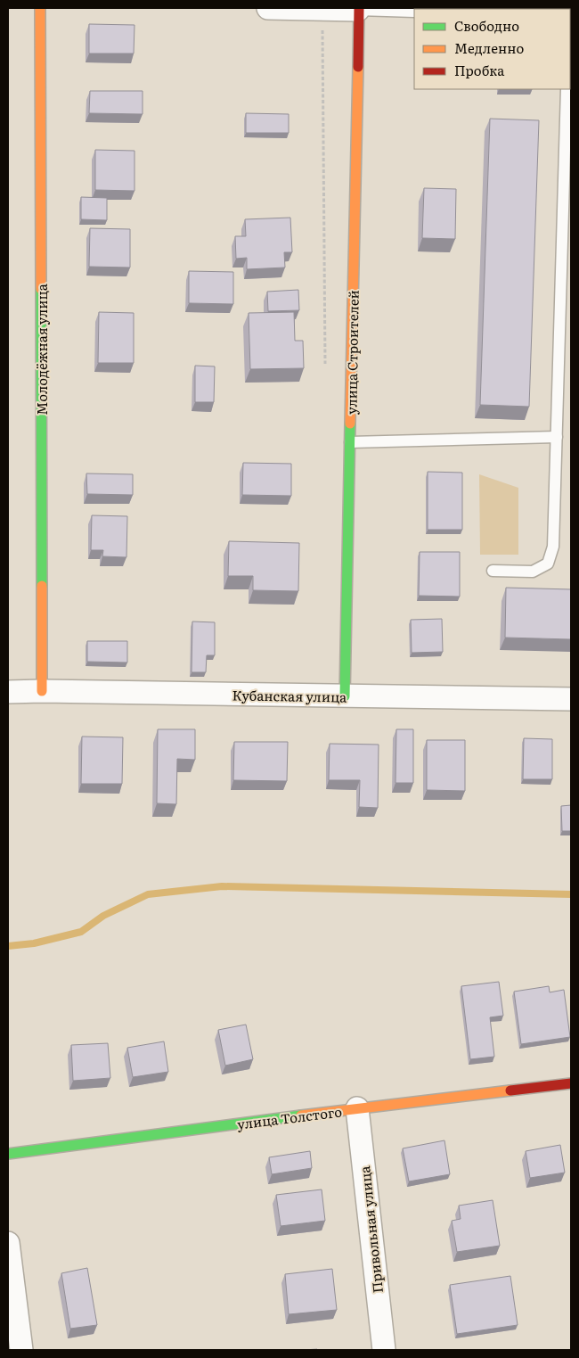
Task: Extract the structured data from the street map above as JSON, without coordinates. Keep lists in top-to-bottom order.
{
  "streets": {
    "street": [
      "Молодёжная улица",
      "улица Строителей",
      "Кубанская улица",
      "улица Толстого",
      "Привольная улица"
    ]
  },
  "crossings": [
    ["Молодёжная улица", "Кубанская улица"],
    ["улица Строителей", "Кубанская улица"],
    ["улица Толстого", "Привольная улица"]
  ],
  "legend": ["Свободно", "Медленно", "Пробка"]
}
